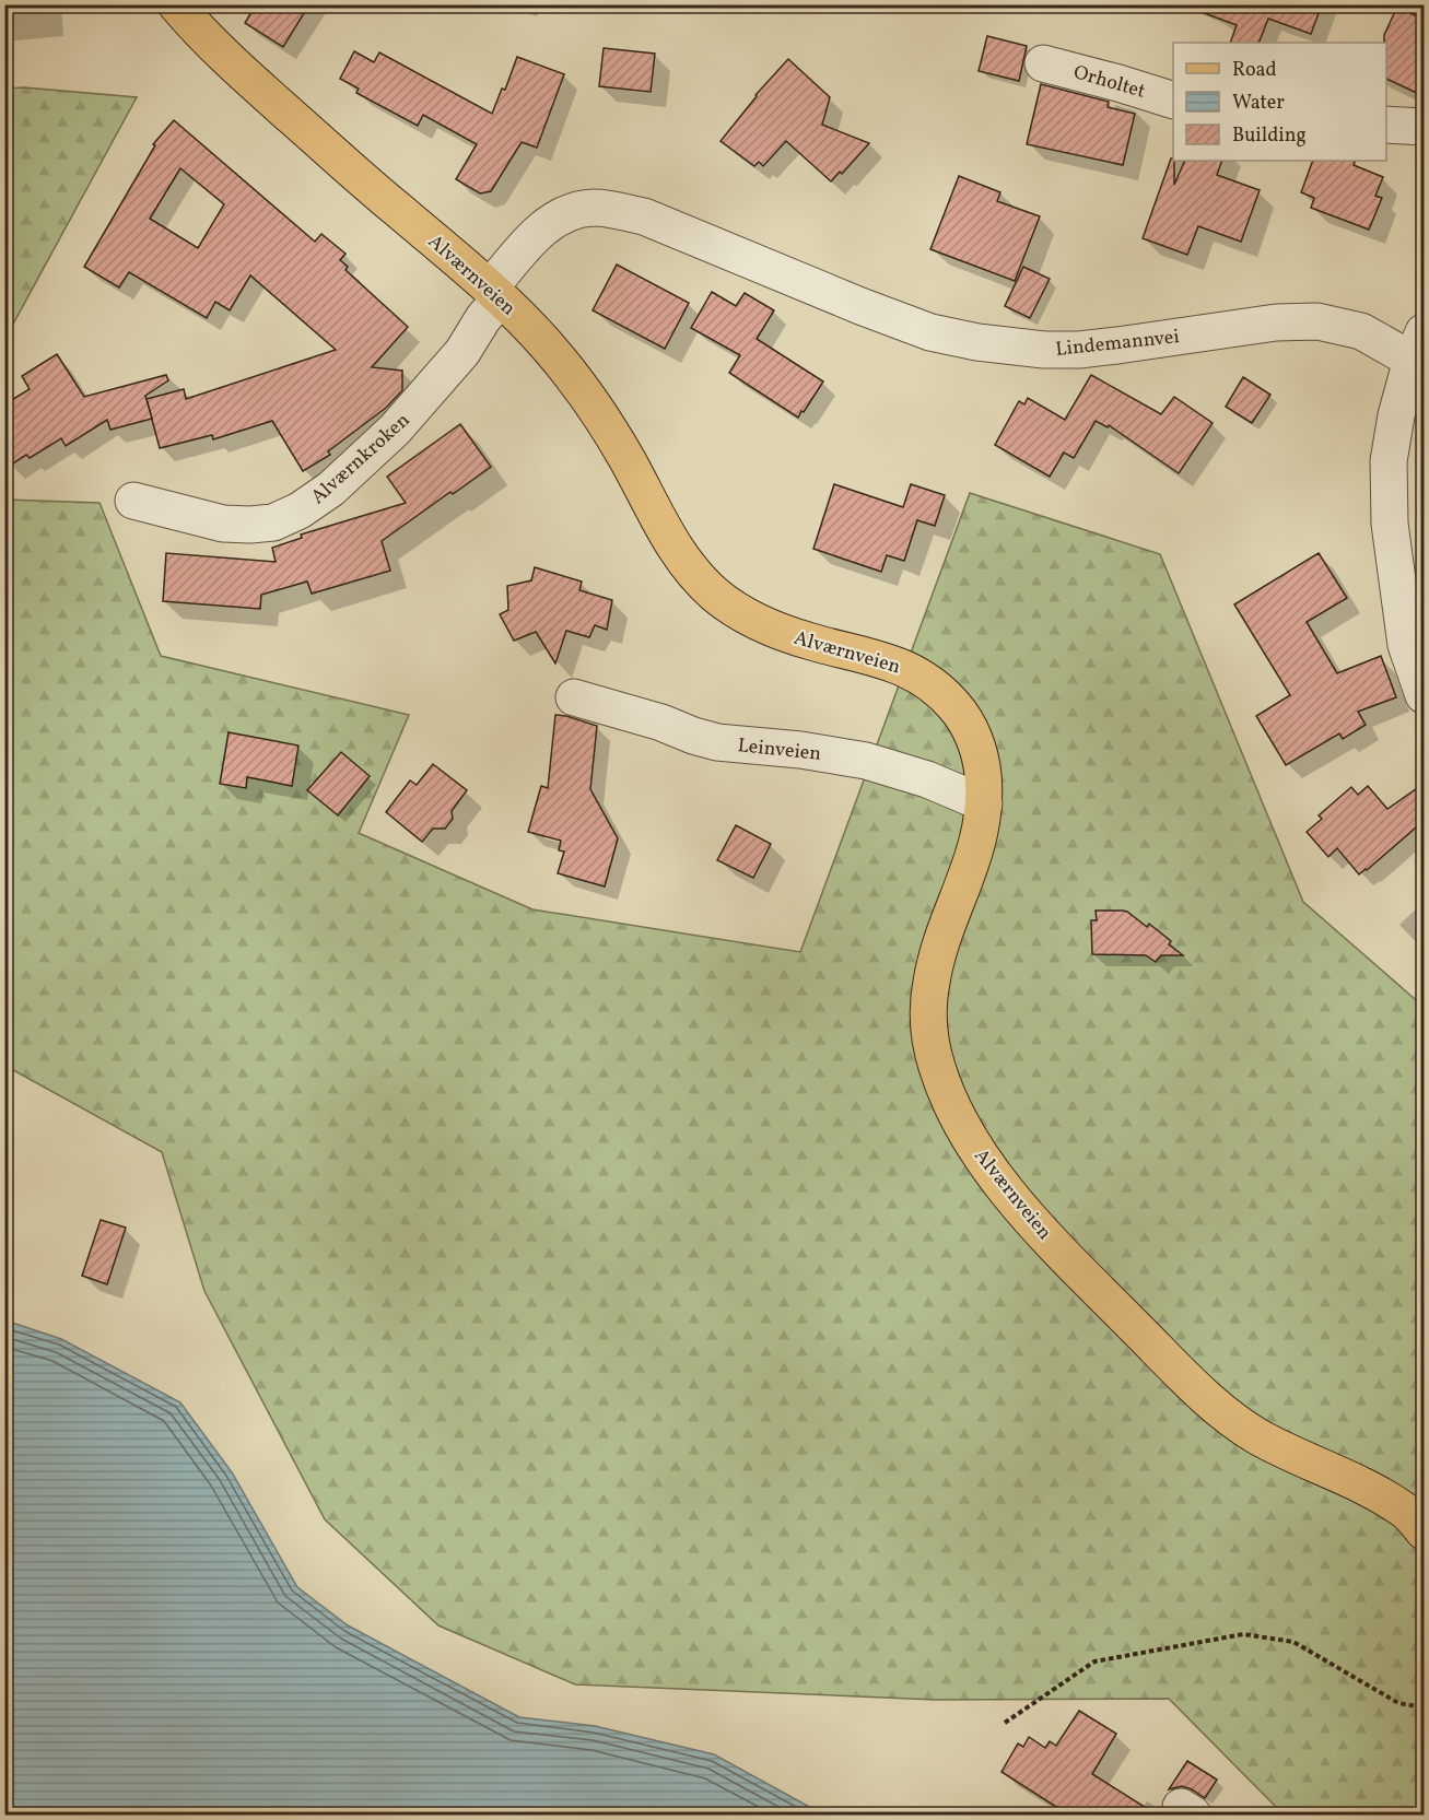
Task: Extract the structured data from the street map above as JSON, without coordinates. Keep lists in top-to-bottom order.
{
  "streets": {
    "main road": ["Alværnveien"],
    "street": [
      "Orholtet",
      "Lindemannvei",
      "Alværnkroken",
      "Leinveien"
    ]
  },
  "crossings": [
    ["Alværnveien", "Lindemannvei"],
    ["Alværnveien", "Alværnkroken"],
    ["Alværnveien", "Leinveien"],
    ["Lindemannvei", "Alværnkroken"]
  ],
  "legend": ["Road", "Water", "Building"]
}
